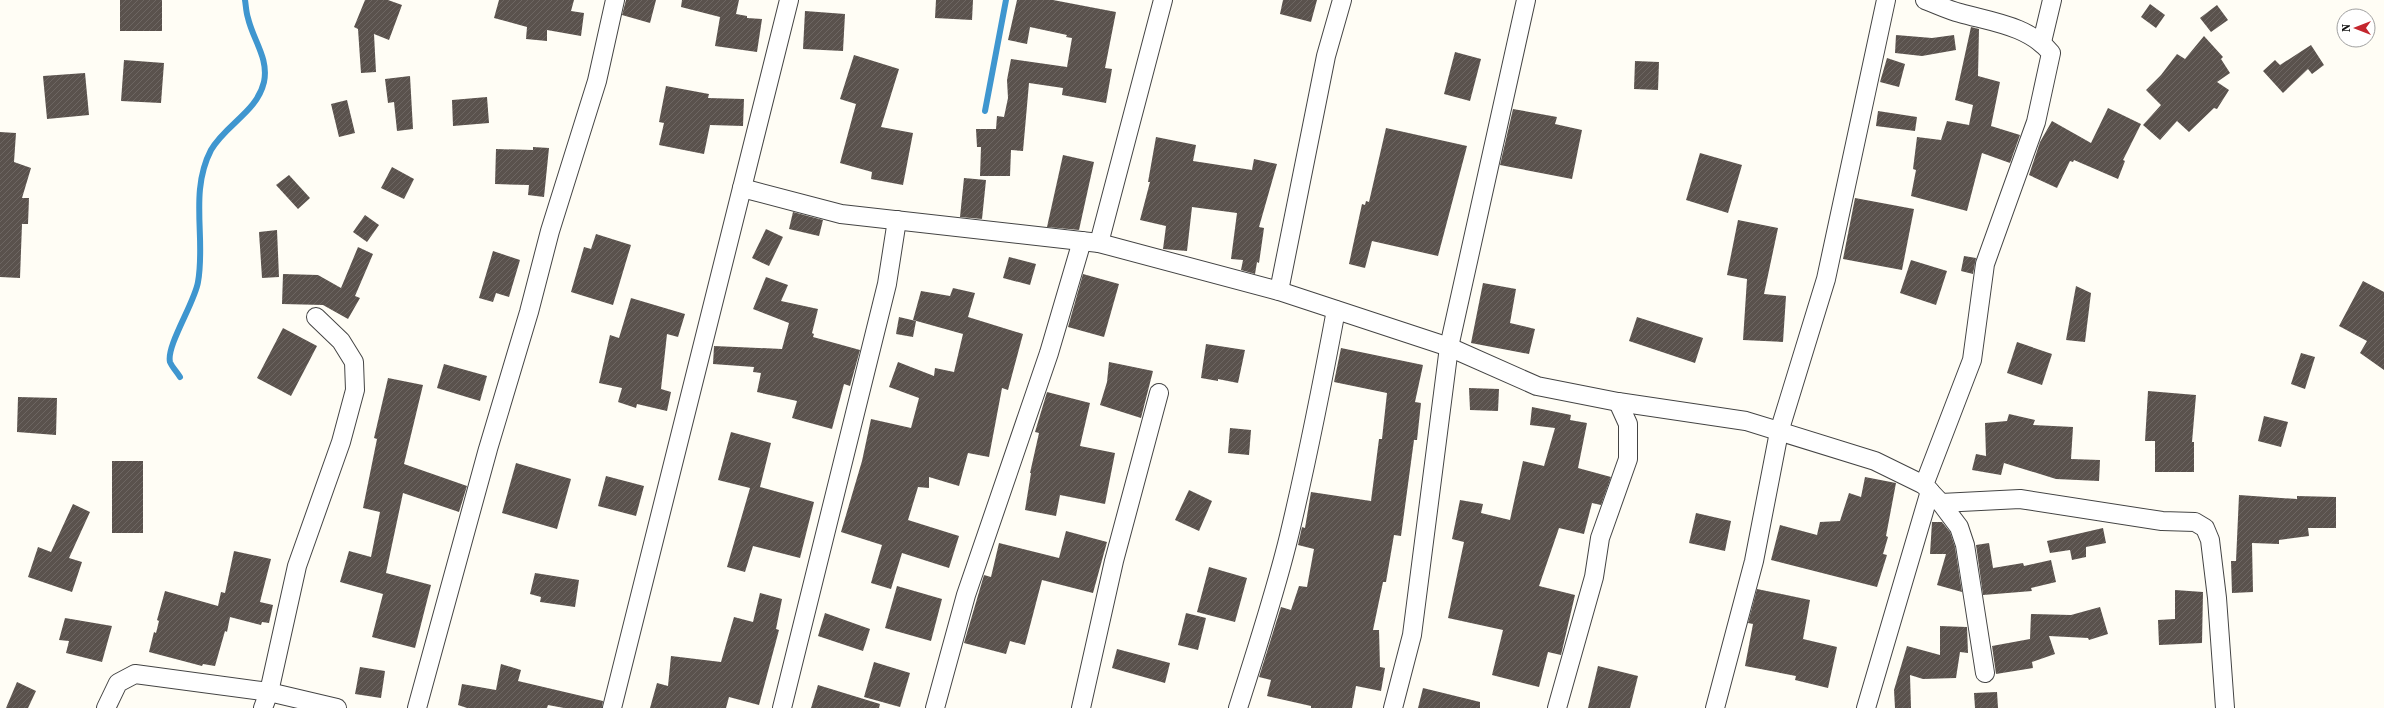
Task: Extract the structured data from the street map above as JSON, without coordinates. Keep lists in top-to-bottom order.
{
  "north": "left"
}
